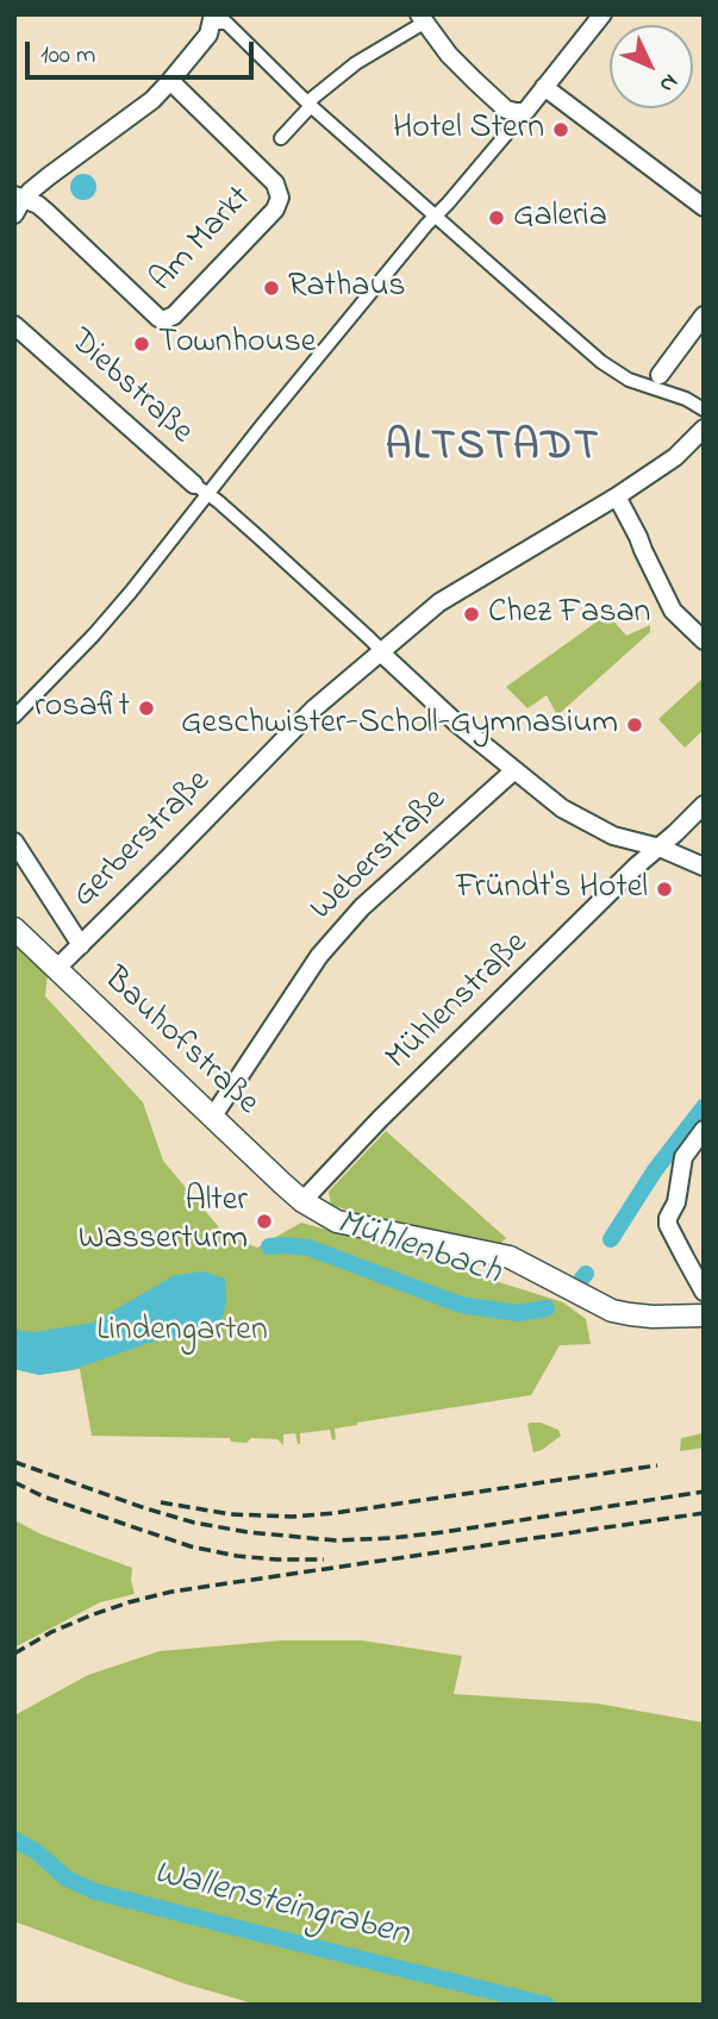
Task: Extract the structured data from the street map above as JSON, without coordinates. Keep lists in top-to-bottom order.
{
  "streets": {
    "street": [
      "Am Markt",
      "Diebstraße",
      "Gerberstraße",
      "Weberstraße",
      "Mühlenstraße",
      "Bauhofstraße"
    ]
  },
  "crossings": [
    ["Gerberstraße", "Bauhofstraße"],
    ["Weberstraße", "Bauhofstraße"],
    ["Mühlenstraße", "Bauhofstraße"]
  ],
  "districts": ["ALTSTADT"],
  "water": ["Mühlenbach", "Wallensteingraben"],
  "parks": ["Lindengarten"],
  "places": [
    "Hotel Stern",
    "Galeria",
    "Rathaus",
    "Townhouse",
    "Chez Fasan",
    "rosafit",
    "Geschwister-Scholl-Gymnasium",
    "Fründt's Hotel",
    "Alter Wasserturm"
  ],
  "scale_bar": "100 m",
  "north": "bottom right"
}
